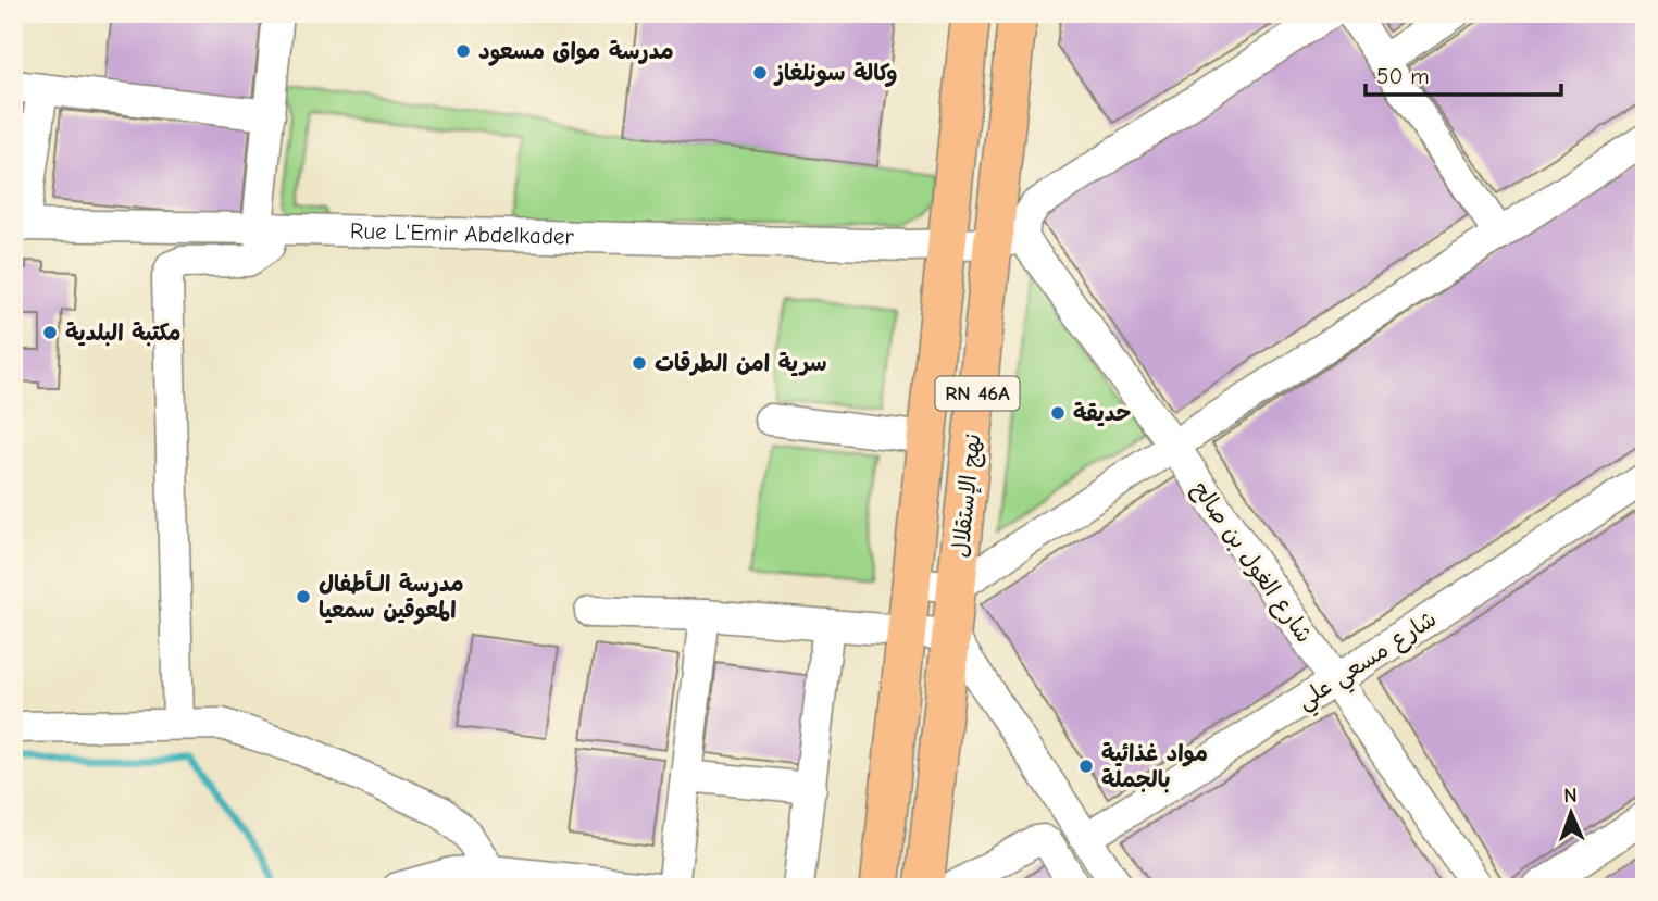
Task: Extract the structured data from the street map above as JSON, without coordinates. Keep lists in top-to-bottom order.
{
  "streets": {
    "main road": ["RN 46A", "نهج الإستقلال"],
    "street": ["Rue L'Emir Abdelkader", "شارع الغول بن صالح", "شارع مسعي علي"]
  },
  "crossings": [
    ["Rue L'Emir Abdelkader", "نهج الإستقلال"],
    ["Rue L'Emir Abdelkader", "شارع الغول بن صالح"],
    ["نهج الإستقلال", "شارع الغول بن صالح"],
    ["شارع الغول بن صالح", "شارع مسعي علي"]
  ],
  "places": [
    "مدرسة مواق مسعود",
    "وكالة سونلغاز",
    "مكتبة البلدية",
    "سرية امن الطرقات",
    "حديقة",
    "مدرسة الـأطفال المعوقين سمعيا",
    "مواد غذائية بالجملة"
  ],
  "scale_bar": "50 m",
  "north": "top"
}
